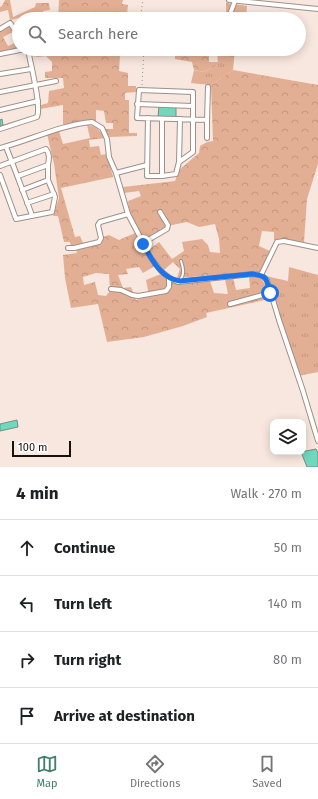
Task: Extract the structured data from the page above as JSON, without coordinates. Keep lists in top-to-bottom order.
{
  "scale_bar": "100 m",
  "page": {
    "search": "Search here",
    "scale": "100 m",
    "heading": ["4 min", "Walk · 270 m"],
    "list": [
      ["Continue", "50 m"],
      ["Turn left", "140 m"],
      ["Turn right", "80 m"],
      "Arrive at destination"
    ],
    "nav": ["Map", "Directions", "Saved"]
  }
}
